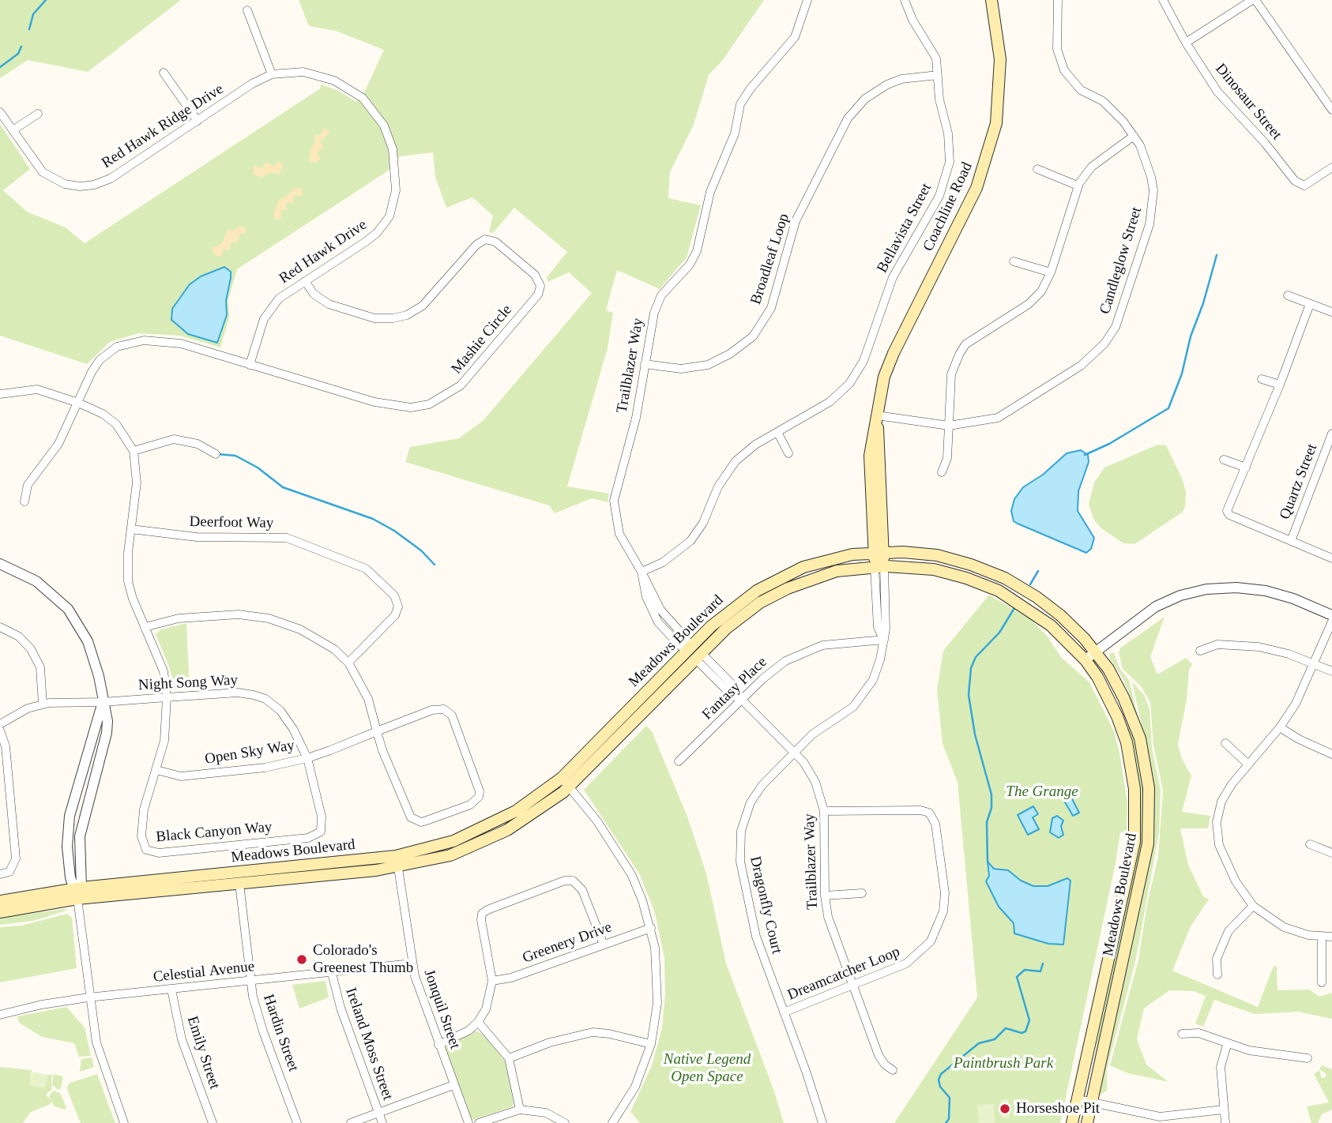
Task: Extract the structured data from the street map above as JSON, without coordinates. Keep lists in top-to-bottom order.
{
  "streets": {
    "main road": ["Coachline Road", "Meadows Boulevard"],
    "street": [
      "Dinosaur Street",
      "Red Hawk Ridge Drive",
      "Bellavista Street",
      "Red Hawk Drive",
      "Broadleaf Loop",
      "Candleglow Street",
      "Mashie Circle",
      "Trailblazer Way",
      "Quartz Street",
      "Deerfoot Way",
      "Night Song Way",
      "Fantasy Place",
      "Open Sky Way",
      "Black Canyon Way",
      "Dragonfly Court",
      "Greenery Drive",
      "Celestial Avenue",
      "Dreamcatcher Loop",
      "Jonquil Street",
      "Hardin Street",
      "Ireland Moss Street",
      "Emily Street"
    ]
  },
  "crossings": [
    ["Red Hawk Ridge Drive", "Red Hawk Drive"],
    ["Coachline Road", "Candleglow Street"],
    ["Coachline Road", "Meadows Boulevard"],
    ["Coachline Road", "Dragonfly Court"],
    ["Bellavista Street", "Broadleaf Loop"],
    ["Bellavista Street", "Trailblazer Way"],
    ["Red Hawk Drive", "Mashie Circle"],
    ["Broadleaf Loop", "Trailblazer Way"],
    ["Mashie Circle", "Black Canyon Way"],
    ["Trailblazer Way", "Meadows Boulevard"],
    ["Trailblazer Way", "Fantasy Place"],
    ["Trailblazer Way", "Dragonfly Court"],
    ["Trailblazer Way", "Dreamcatcher Loop"],
    ["Deerfoot Way", "Black Canyon Way"],
    ["Meadows Boulevard", "Dragonfly Court"],
    ["Meadows Boulevard", "Jonquil Street"],
    ["Meadows Boulevard", "Hardin Street"],
    ["Night Song Way", "Open Sky Way"],
    ["Night Song Way", "Black Canyon Way"],
    ["Fantasy Place", "Dragonfly Court"],
    ["Open Sky Way", "Black Canyon Way"],
    ["Dragonfly Court", "Dreamcatcher Loop"],
    ["Celestial Avenue", "Jonquil Street"],
    ["Celestial Avenue", "Hardin Street"],
    ["Celestial Avenue", "Ireland Moss Street"],
    ["Celestial Avenue", "Emily Street"]
  ],
  "parks": ["The Grange", "Native Legend Open Space", "Paintbrush Park"],
  "places": ["Colorado's Greenest Thumb", "Horseshoe Pit"]
}
